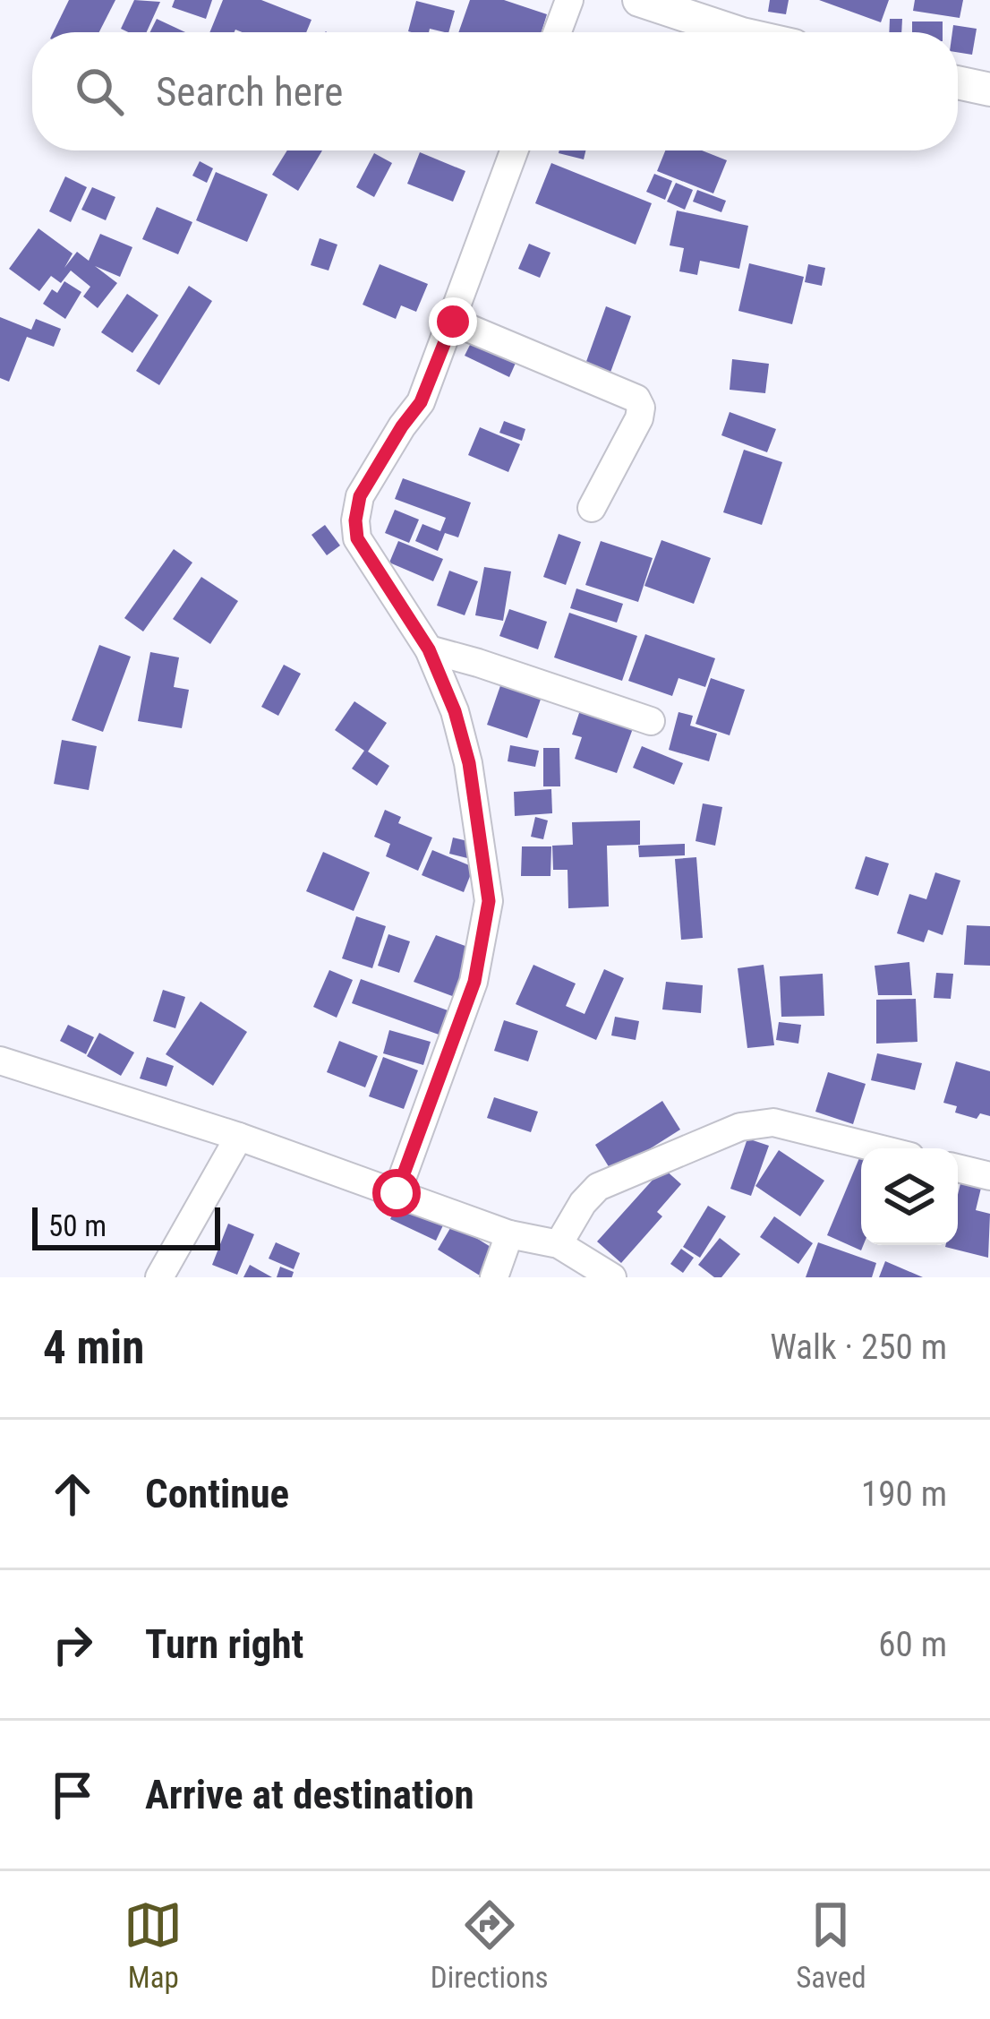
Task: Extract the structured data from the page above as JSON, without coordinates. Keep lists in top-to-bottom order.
{
  "scale_bar": "50 m",
  "page": {
    "search": "Search here",
    "scale": "50 m",
    "heading": ["4 min", "Walk · 250 m"],
    "list": [
      ["Continue", "190 m"],
      ["Turn right", "60 m"],
      "Arrive at destination"
    ],
    "nav": ["Map", "Directions", "Saved"]
  }
}
